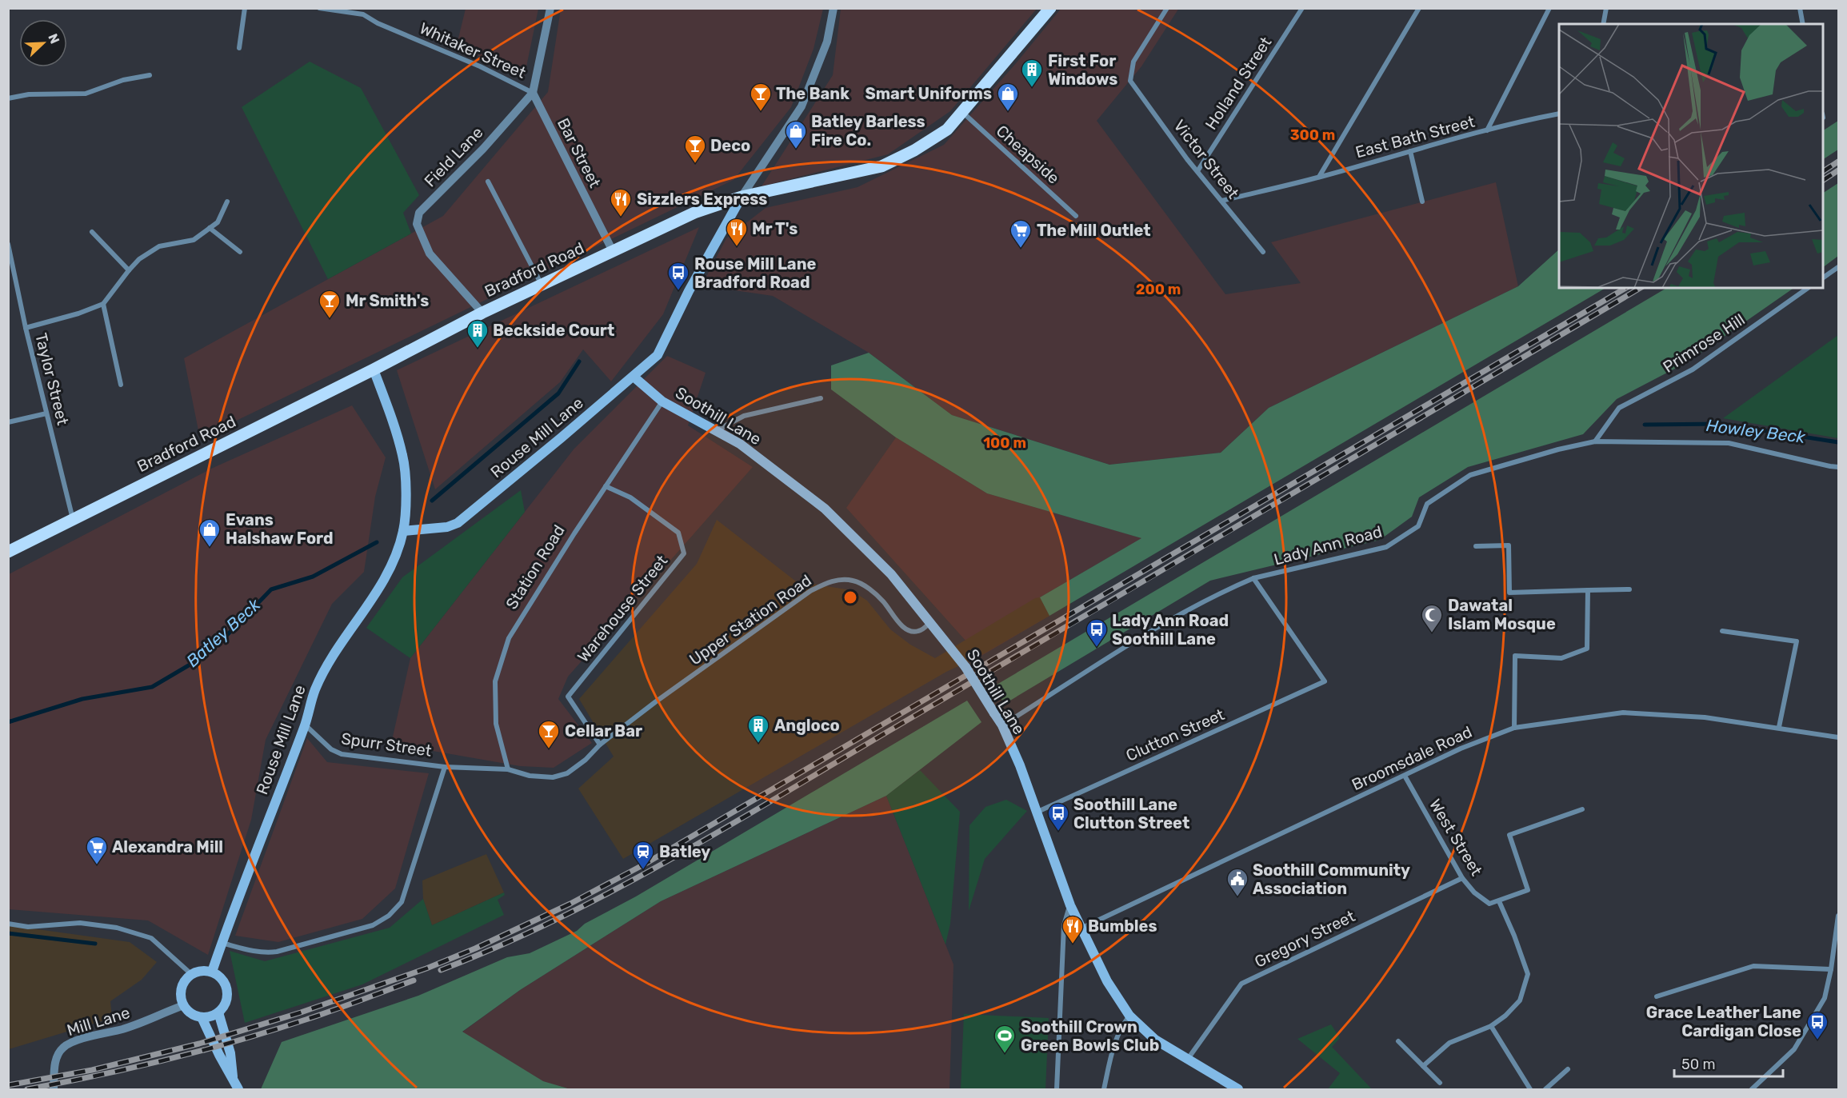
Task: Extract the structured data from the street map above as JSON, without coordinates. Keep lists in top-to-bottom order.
{
  "streets": {
    "main road": ["Bradford Road", "Soothill Lane", "Rouse Mill Lane"],
    "street": [
      "Whitaker Street",
      "Holland Street",
      "East Bath Street",
      "Bar Street",
      "Cheapside",
      "Field Lane",
      "Victor Street",
      "Primrose Hill",
      "Taylor Street",
      "Lady Ann Road",
      "Station Road",
      "Warehouse Street",
      "Upper Station Road",
      "Clutton Street",
      "Spurr Street",
      "Broomsdale Road",
      "West Street",
      "Gregory Street",
      "Mill Lane"
    ]
  },
  "crossings": [
    ["Whitaker Street", "Bar Street"],
    ["Whitaker Street", "Field Lane"],
    ["Holland Street", "Victor Street"],
    ["East Bath Street", "Victor Street"],
    ["Bar Street", "Field Lane"],
    ["Bar Street", "Bradford Road"],
    ["Cheapside", "Bradford Road"],
    ["Field Lane", "Bradford Road"],
    ["Bradford Road", "Taylor Street"],
    ["Bradford Road", "Rouse Mill Lane"],
    ["Primrose Hill", "Lady Ann Road"],
    ["Soothill Lane", "Rouse Mill Lane"],
    ["Soothill Lane", "Lady Ann Road"],
    ["Soothill Lane", "Station Road"],
    ["Soothill Lane", "Upper Station Road"],
    ["Soothill Lane", "Clutton Street"],
    ["Soothill Lane", "Broomsdale Road"],
    ["Soothill Lane", "Gregory Street"],
    ["Rouse Mill Lane", "Spurr Street"],
    ["Rouse Mill Lane", "Mill Lane"],
    ["Lady Ann Road", "Clutton Street"],
    ["Station Road", "Warehouse Street"],
    ["Station Road", "Spurr Street"],
    ["Warehouse Street", "Spurr Street"],
    ["Upper Station Road", "Spurr Street"],
    ["Broomsdale Road", "West Street"],
    ["West Street", "Gregory Street"]
  ],
  "water": ["Howley Beck", "Batley Beck"],
  "places": {
    "building": ["First For Windows", "Beckside Court", "Angloco"],
    "bar": [
      "The Bank",
      "Deco",
      "Mr Smith's",
      "Cellar Bar"
    ],
    "shop": ["Smart Uniforms", "Batley Barless Fire Co.", "Evans Halshaw Ford"],
    "restaurant": ["Sizzlers Express", "Mr T's", "Bumbles"],
    "supermarket": ["The Mill Outlet", "Alexandra Mill"],
    "bus stop": [
      "Rouse Mill Lane Bradford Road",
      "Lady Ann Road Soothill Lane",
      "Soothill Lane Clutton Street",
      "Grace Leather Lane Cardigan Close"
    ],
    "mosque": ["Dawatal Islam Mosque"],
    "station": ["Batley"],
    "public building": ["Soothill Community Association"],
    "sports": ["Soothill Crown Green Bowls Club"]
  },
  "scale_bar": "50 m",
  "north": "top right",
  "rings": ["300 m", "200 m", "100 m"]
}
